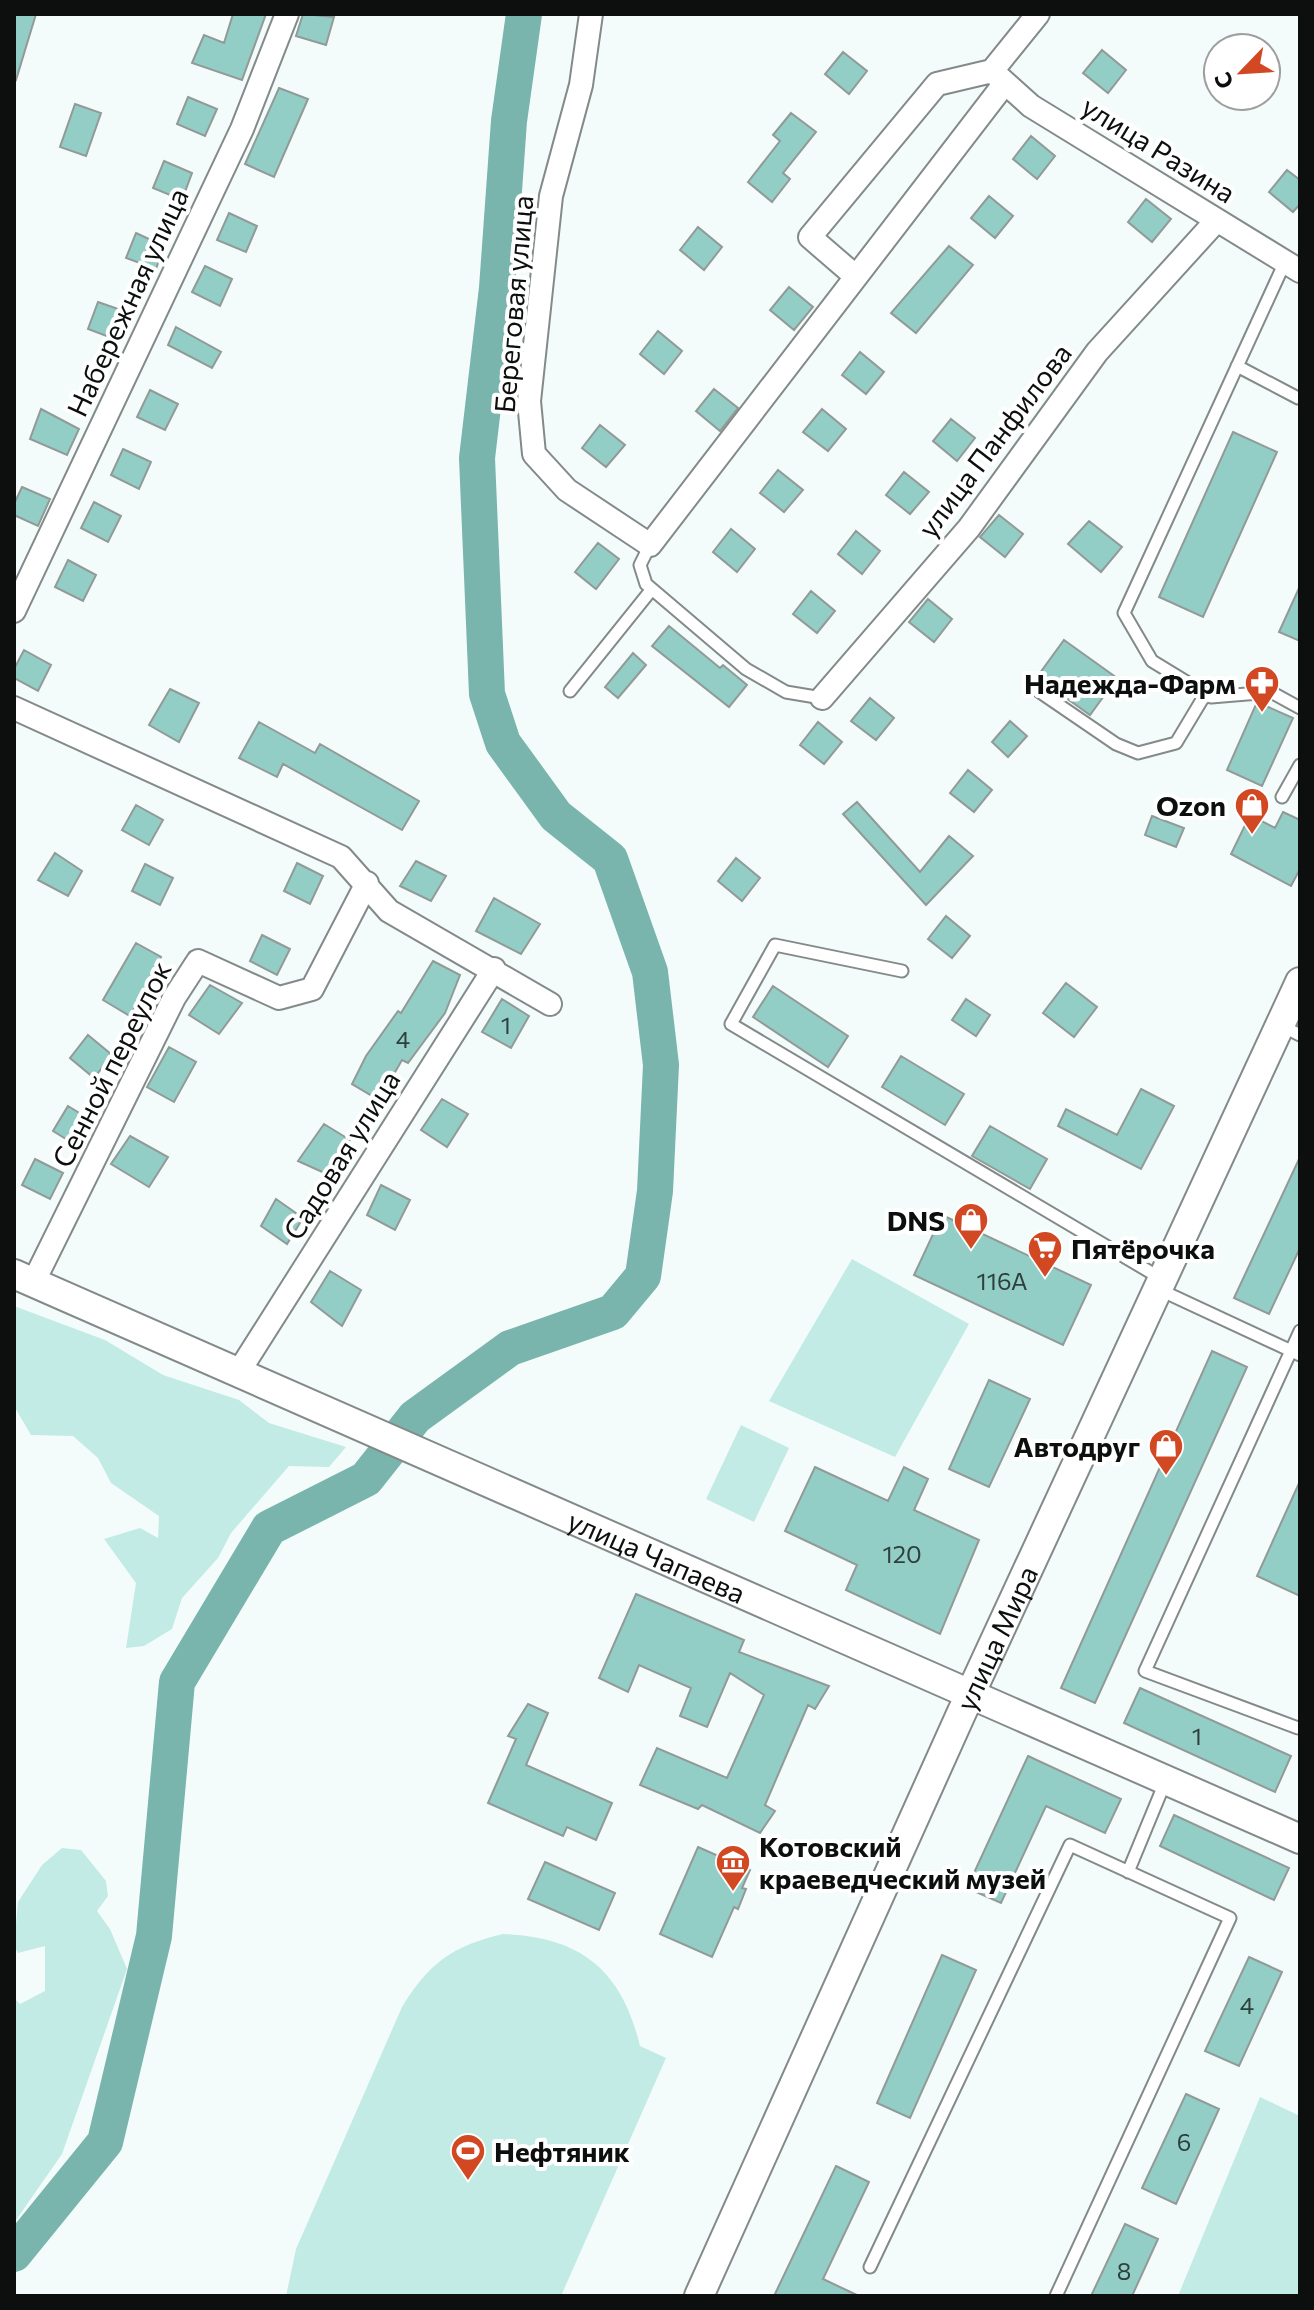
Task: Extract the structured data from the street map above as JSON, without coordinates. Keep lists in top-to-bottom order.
{
  "streets": {
    "street": [
      "улица Разина",
      "Набережная улица",
      "Береговая улица",
      "улица Панфилова",
      "Сенной переулок",
      "Садовая улица",
      "улица Чапаева",
      "улица Мира"
    ]
  },
  "crossings": [
    ["улица Разина", "улица Панфилова"],
    ["Сенной переулок", "улица Чапаева"],
    ["Садовая улица", "улица Чапаева"],
    ["улица Чапаева", "улица Мира"]
  ],
  "places": {
    "pharmacy": ["Надежда-Фарм"],
    "shop": ["Ozon", "DNS", "Автодруг"],
    "supermarket": ["Пятёрочка"],
    "museum": ["Котовский краеведческий музей"],
    "sports": ["Нефтяник"]
  },
  "house_numbers": [
    "1",
    "4",
    "116А",
    "120",
    "1",
    "4",
    "6",
    "8"
  ],
  "north": "bottom left"
}
